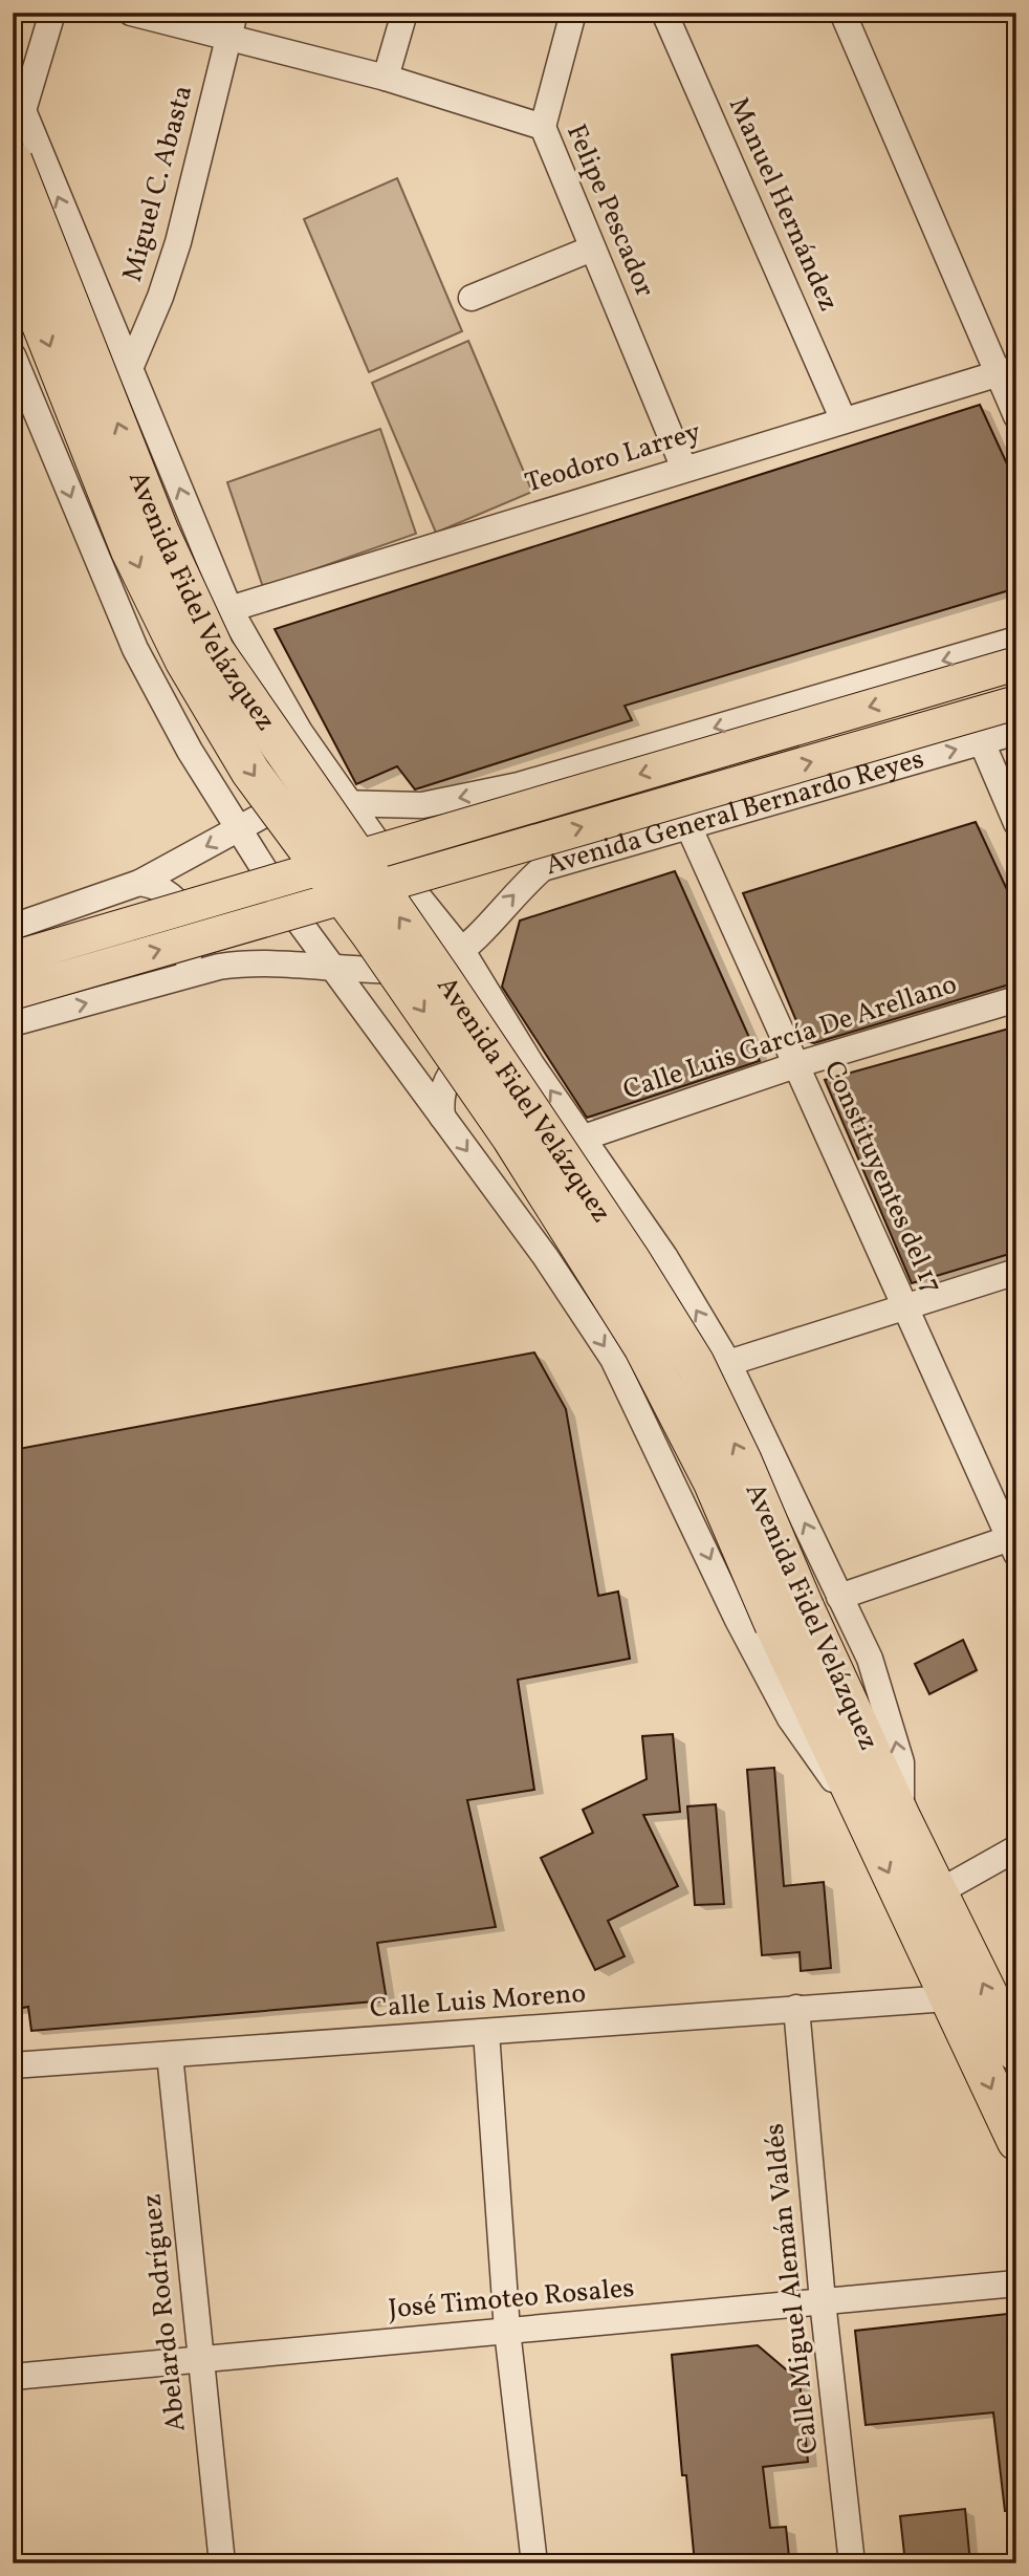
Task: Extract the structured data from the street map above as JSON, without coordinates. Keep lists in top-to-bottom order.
{
  "streets": {
    "highway": ["Avenida Fidel Velázquez"],
    "main road": ["Avenida General Bernardo Reyes"],
    "street": [
      "Miguel C. Abasta",
      "Manuel Hernández",
      "Felipe Pescador",
      "Teodoro Larrey",
      "Calle Luis García De Arellano",
      "Constituyentes del 17",
      "Calle Luis Moreno",
      "Calle Miguel Alemán Valdés",
      "José Timoteo Rosales",
      "Abelardo Rodríguez"
    ]
  },
  "crossings": [
    ["Miguel C. Abasta", "Felipe Pescador"],
    ["Manuel Hernández", "Teodoro Larrey"],
    ["Felipe Pescador", "Teodoro Larrey"],
    ["Avenida Fidel Velázquez", "Calle Luis Moreno"],
    ["Avenida General Bernardo Reyes", "Constituyentes del 17"],
    ["Calle Luis García De Arellano", "Constituyentes del 17"],
    ["Calle Luis Moreno", "Calle Miguel Alemán Valdés"],
    ["Calle Luis Moreno", "Abelardo Rodríguez"],
    ["Calle Miguel Alemán Valdés", "José Timoteo Rosales"],
    ["José Timoteo Rosales", "Abelardo Rodríguez"]
  ]
}
